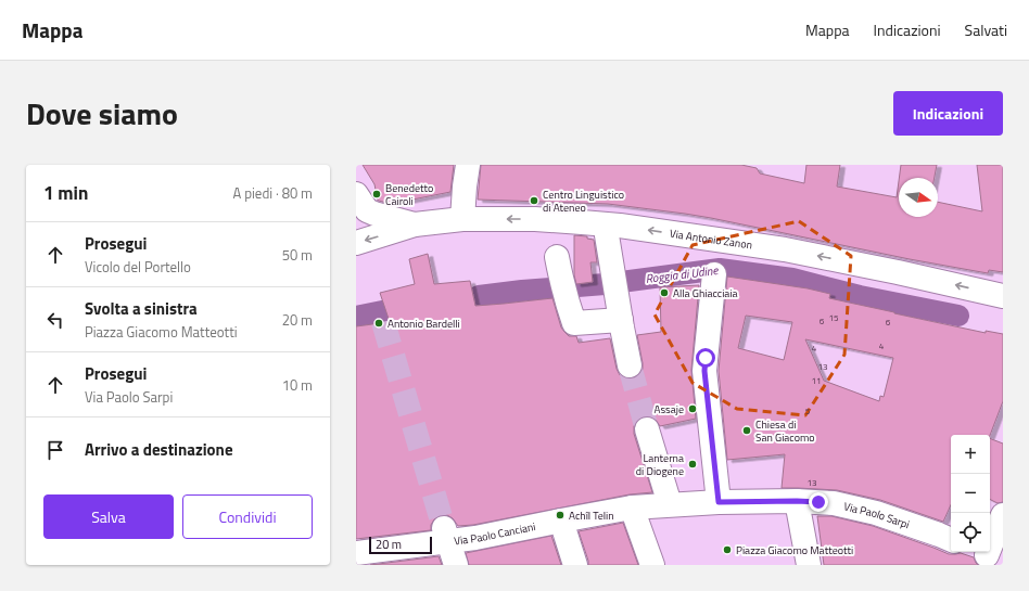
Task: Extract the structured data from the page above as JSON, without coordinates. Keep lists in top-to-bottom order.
{
  "streets": {
    "street": ["Via Antonio Zanon", "Via Paolo Sarpi", "Via Paolo Canciani"]
  },
  "one_way": ["Via Antonio Zanon"],
  "water": ["Roggia di Udine"],
  "places": [
    "Benedetto Cairoli",
    "Centro Linguistico di Ateneo",
    "Alla Ghiacciaia",
    "Antonio Bardelli",
    "Assaje",
    "Chiesa di San Giacomo",
    "Lanterna di Diogene",
    "Achîl Telin",
    "Piazza Giacomo Matteotti"
  ],
  "house_numbers": [
    "15",
    "6",
    "6",
    "4",
    "4",
    "13",
    "11",
    "5",
    "13"
  ],
  "scale_bar": "20 m",
  "north": "right",
  "page": {
    "header": "Mappa",
    "nav": ["Mappa", "Indicazioni", "Salvati"],
    "title": "Dove siamo",
    "buttons": [
      "Indicazioni",
      ["Salva", "Condividi"]
    ],
    "heading": ["1 min", "A piedi · 80 m"],
    "list": [
      ["Prosegui", "Vicolo del Portello", "50 m"],
      ["Svolta a sinistra", "Piazza Giacomo Matteotti", "20 m"],
      ["Prosegui", "Via Paolo Sarpi", "10 m"],
      "Arrivo a destinazione"
    ],
    "map_buttons": ["+", "−"],
    "scale": "20 m"
  }
}
